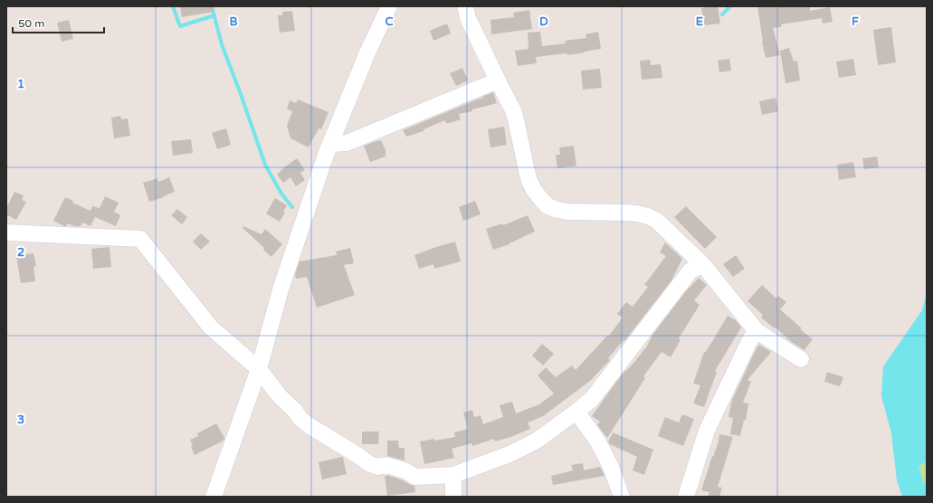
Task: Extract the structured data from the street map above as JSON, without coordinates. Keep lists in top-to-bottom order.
{
  "scale_bar": "50 m",
  "grid": {
    "columns": [
      "B",
      "C",
      "D",
      "E",
      "F"
    ],
    "rows": ["1", "2", "3"]
  }
}
